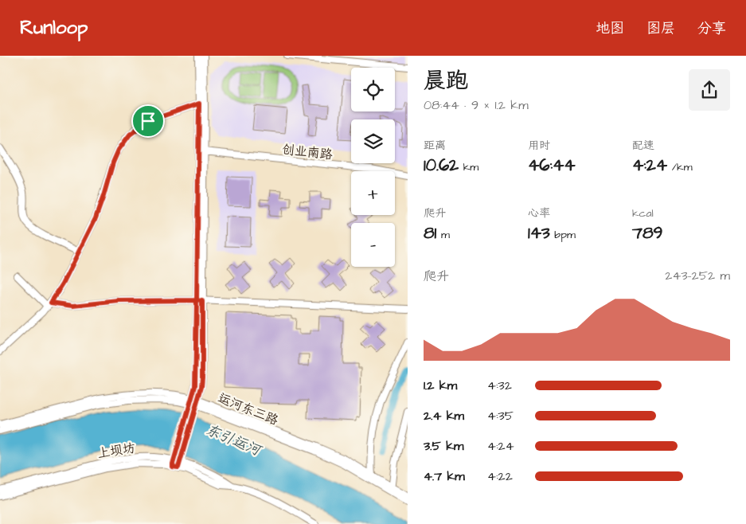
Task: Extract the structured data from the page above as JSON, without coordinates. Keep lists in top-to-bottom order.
{
  "streets": {
    "street": ["创业南路", "运河东三路", "上坝坊"]
  },
  "water": ["东引运河"],
  "page": {
    "header": "Runloop",
    "nav": ["地图", "图层", "分享"],
    "heading": ["晨跑", "08:44 · 9 × 1.2 km"],
    "map_buttons": ["+", "−"],
    "stats": [
      ["距离", "10.62 km"],
      ["用时", "46:44"],
      ["配速", "4:24 /km"],
      ["爬升", "81 m"],
      ["心率", "143 bpm"],
      ["kcal", "789"]
    ],
    "chart": ["爬升", "243–252 m"],
    "list": [
      {
        "name": "1.2 km",
        "note": "4:32"
      },
      {
        "name": "2.4 km",
        "note": "4:35"
      },
      {
        "name": "3.5 km",
        "note": "4:24"
      },
      {
        "name": "4.7 km",
        "note": "4:22"
      }
    ]
  }
}
